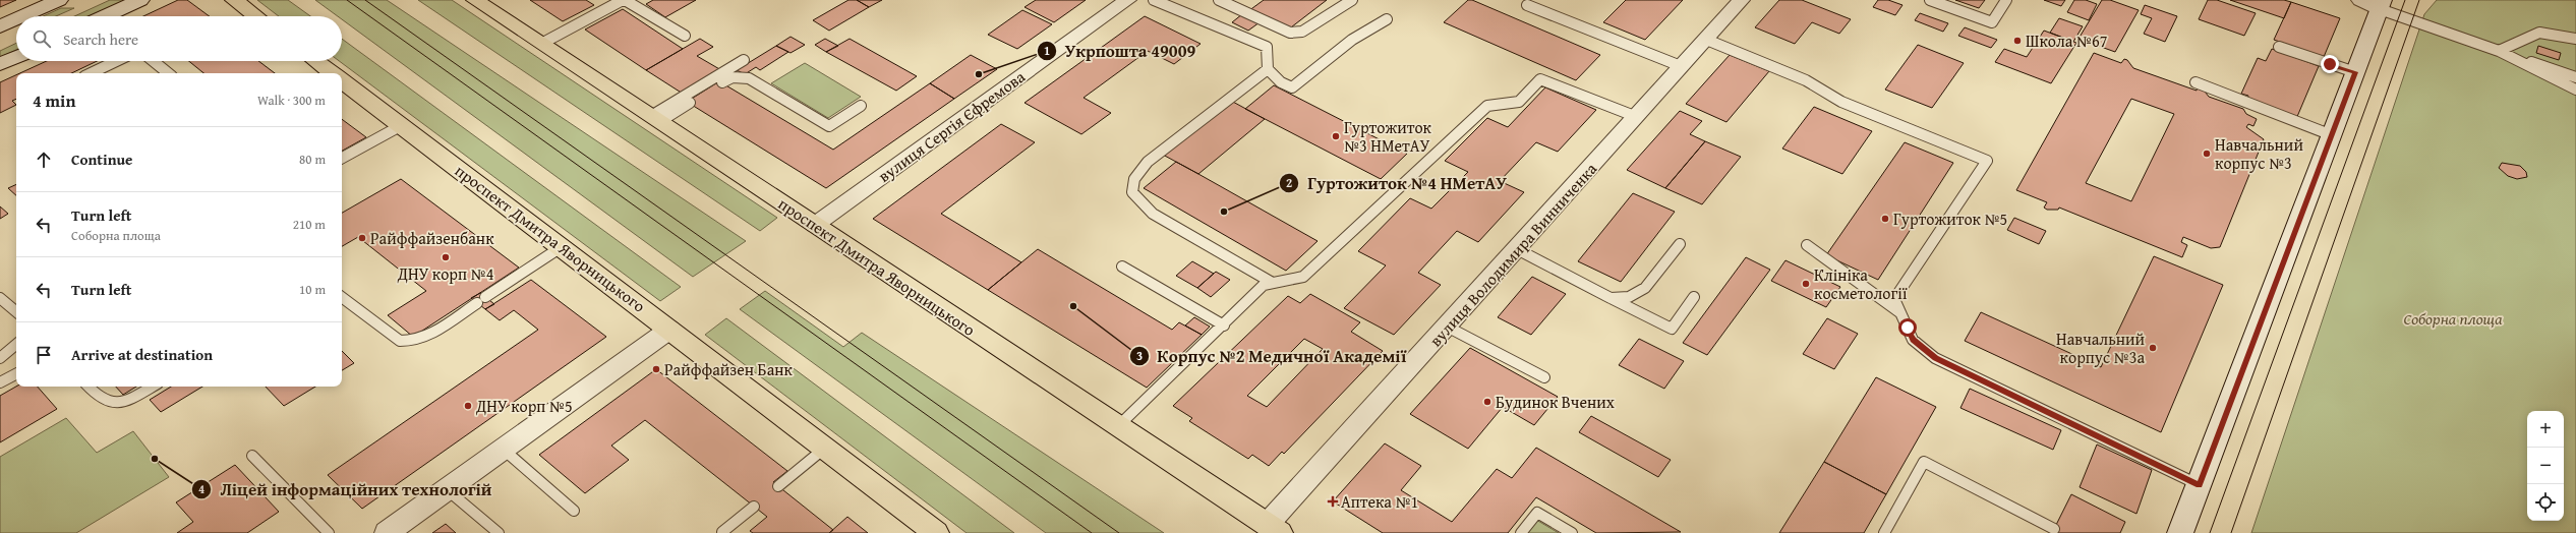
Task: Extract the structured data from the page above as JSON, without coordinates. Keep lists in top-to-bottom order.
{
  "streets": {
    "main road": ["проспект Дмитра Яворницького"],
    "street": ["вулиця Сергія Єфремова", "вулиця Володимира Винниченка"]
  },
  "crossings": [
    ["вулиця Сергія Єфремова", "проспект Дмитра Яворницького"],
    ["проспект Дмитра Яворницького", "вулиця Володимира Винниченка"]
  ],
  "parks": ["Соборна площа"],
  "places": {
    "other": [
      "Школа №67",
      "Укрпошта 49009",
      "Гуртожиток №3 НМетАУ",
      "Навчальний корпус №3",
      "Гуртожиток №4 НМетАУ",
      "Гуртожиток №5",
      "Райффайзенбанк",
      "ДНУ корп №4",
      "Клініка косметології",
      "Корпус №2 Медичної Академії",
      "Навчальний корпус №3а",
      "Райффайзен Банк",
      "Будинок Вчених",
      "ДНУ корп №5",
      "Ліцей інформаційних технологій"
    ],
    "health": ["Аптека №1"]
  },
  "page": {
    "search": "Search here",
    "heading": ["4 min", "Walk · 300 m"],
    "list": [
      ["Continue", "80 m"],
      ["Turn left", "Соборна площа", "210 m"],
      ["Turn left", "10 m"],
      "Arrive at destination"
    ],
    "map_buttons": ["+", "−"]
  }
}
